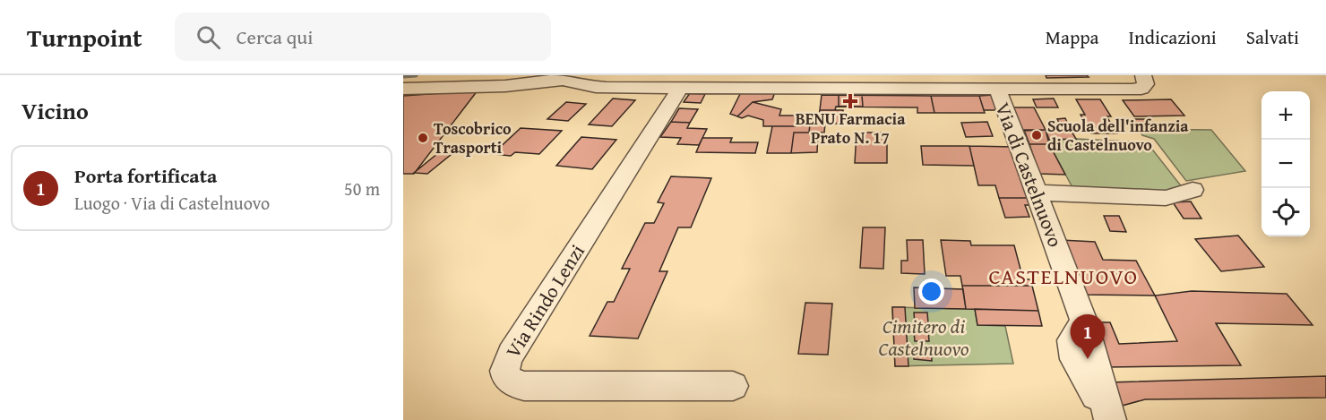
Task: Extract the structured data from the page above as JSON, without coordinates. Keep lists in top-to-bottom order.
{
  "streets": {
    "street": ["Via di Castelnuovo", "Via Rindo Lenzi"]
  },
  "districts": ["CASTELNUOVO"],
  "parks": ["Cimitero di Castelnuovo"],
  "places": {
    "health": ["BENU Farmacia Prato N. 17"],
    "other": ["Scuola dell'infanzia di Castelnuovo", "Toscobrico Trasporti"]
  },
  "page": {
    "header": "Turnpoint",
    "search": "Cerca qui",
    "nav": ["Mappa", "Indicazioni", "Salvati"],
    "heading": "Vicino",
    "map_buttons": ["+", "−"],
    "list": [
      {
        "mark": "1",
        "name": "Porta fortificata",
        "note": "Luogo · Via di Castelnuovo",
        "value": "50 m"
      }
    ],
    "pins": "1"
  }
}
